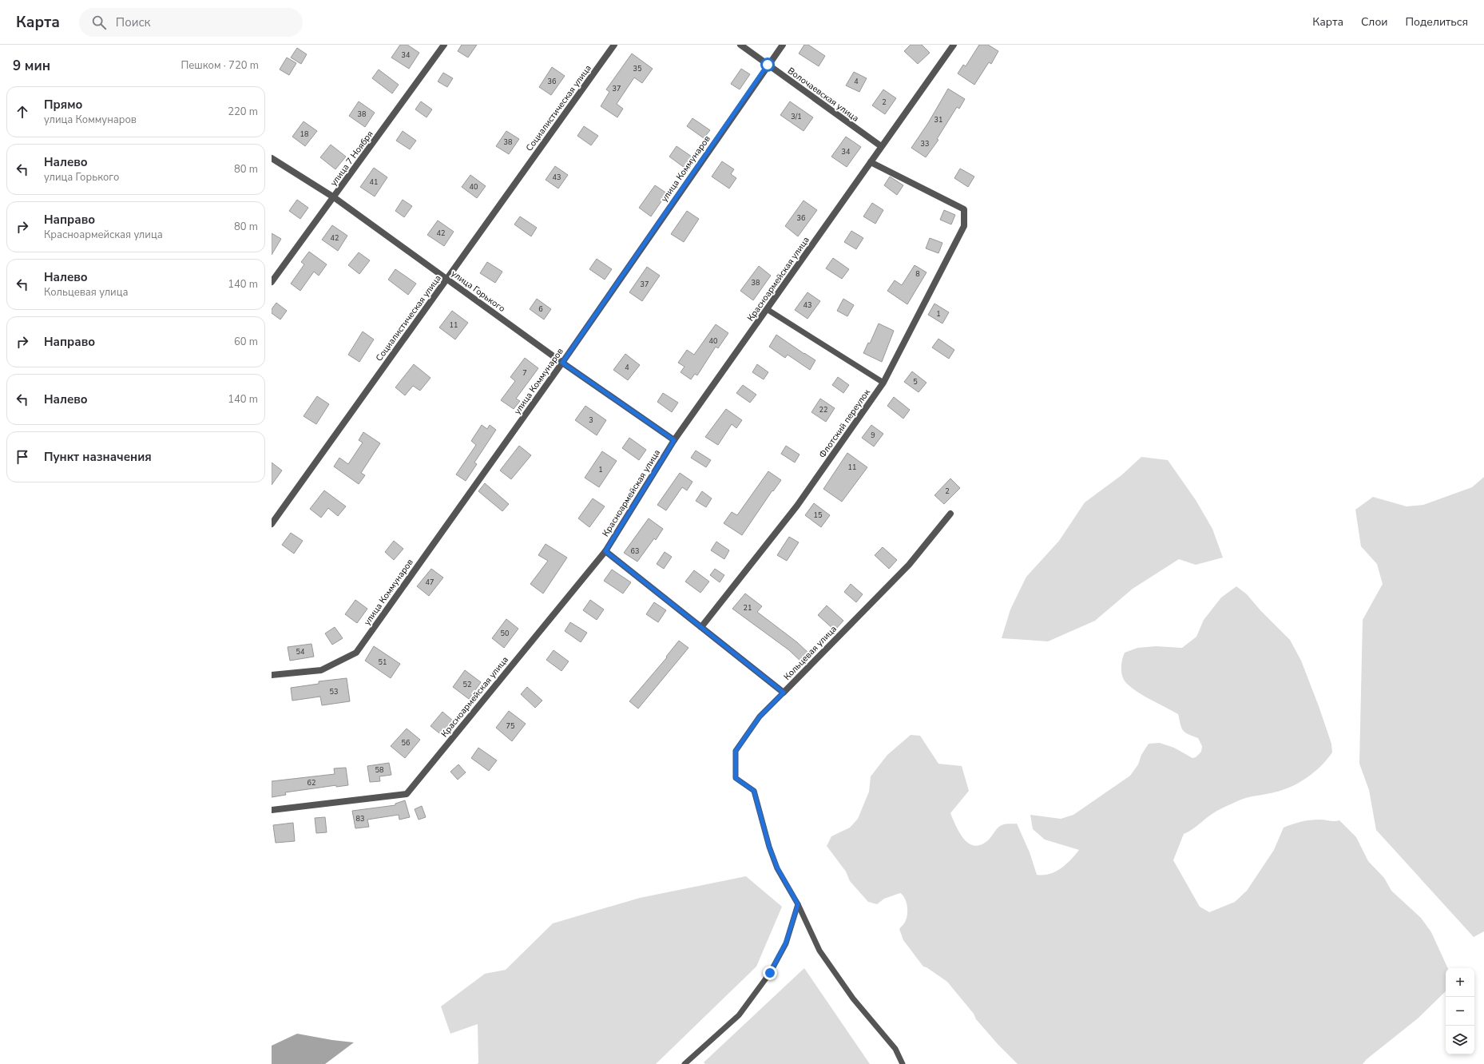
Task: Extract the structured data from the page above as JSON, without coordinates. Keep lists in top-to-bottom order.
{
  "streets": {
    "street": [
      "Волочаевская улица",
      "Социалистическая улица",
      "улица 7 Ноября",
      "улица Коммунаров",
      "Красноармейская улица",
      "улица Горького",
      "Флотский переулок",
      "Кольцевая улица"
    ]
  },
  "crossings": [
    ["Волочаевская улица", "улица Коммунаров"],
    ["Волочаевская улица", "Красноармейская улица"],
    ["Социалистическая улица", "улица Горького"],
    ["улица 7 Ноября", "улица Горького"],
    ["улица Коммунаров", "улица Горького"],
    ["Красноармейская улица", "улица Горького"],
    ["Красноармейская улица", "Флотский переулок"],
    ["Красноармейская улица", "Кольцевая улица"],
    ["Флотский переулок", "Кольцевая улица"]
  ],
  "house_numbers": [
    "34",
    "35",
    "36",
    "4",
    "37",
    "2",
    "38",
    "3/1",
    "31",
    "18",
    "38",
    "33",
    "34",
    "43",
    "41",
    "40",
    "36",
    "42",
    "42",
    "8",
    "38",
    "37",
    "43",
    "6",
    "1",
    "11",
    "40",
    "4",
    "7",
    "5",
    "22",
    "3",
    "9",
    "11",
    "1",
    "2",
    "15",
    "63",
    "47",
    "21",
    "50",
    "54",
    "51",
    "52",
    "53",
    "75",
    "56",
    "58",
    "62",
    "83"
  ],
  "page": {
    "header": "Карта",
    "search": "Поиск",
    "nav": ["Карта", "Слои", "Поделиться"],
    "heading": ["9 мин", "Пешком · 720 m"],
    "list": [
      ["Прямо", "улица Коммунаров", "220 m"],
      ["Налево", "улица Горького", "80 m"],
      ["Направо", "Красноармейская улица", "80 m"],
      ["Налево", "Кольцевая улица", "140 m"],
      ["Направо", "60 m"],
      ["Налево", "140 m"],
      "Пункт назначения"
    ],
    "map_buttons": ["+", "−"]
  }
}
